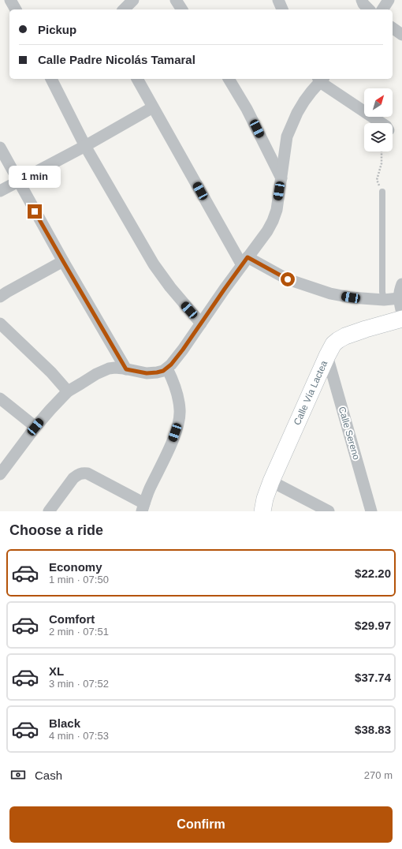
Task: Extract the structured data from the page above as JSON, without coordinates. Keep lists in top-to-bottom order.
{
  "streets": {
    "street": ["Calle Vía Lactea", "Calle Sereno"]
  },
  "crossings": [
    ["Calle Vía Lactea", "Calle Sereno"]
  ],
  "north": "top right",
  "page": {
    "banner": ["Pickup", "Calle Padre Nicolás Tamaral"],
    "bubble": "1 min",
    "heading": "Choose a ride",
    "list": [
      {
        "name": "Economy",
        "note": "1 min · 07:50",
        "value": "$22.20"
      },
      {
        "name": "Comfort",
        "note": "2 min · 07:51",
        "value": "$29.97"
      },
      {
        "name": "XL",
        "note": "3 min · 07:52",
        "value": "$37.74"
      },
      {
        "name": "Black",
        "note": "4 min · 07:53",
        "value": "$38.83"
      }
    ],
    "pay": ["Cash", "270 m"],
    "buttons": "Confirm"
  }
}
